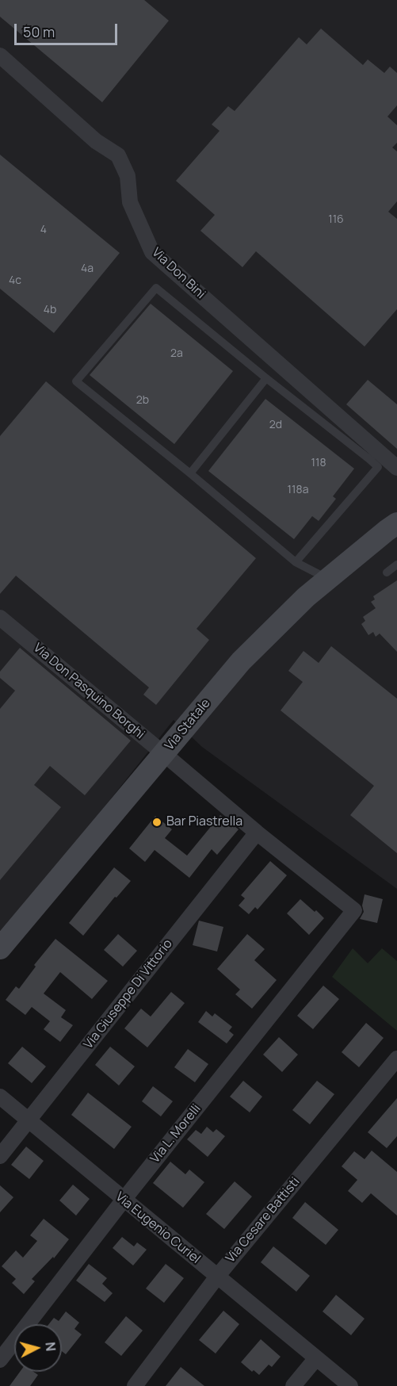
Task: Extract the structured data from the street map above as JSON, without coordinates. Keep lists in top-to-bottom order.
{
  "streets": {
    "main road": ["Via Statale"],
    "street": [
      "Via Don Bini",
      "Via Don Pasquino Borghi",
      "Via Giuseppe Di Vittorio",
      "Via L. Morelli",
      "Via Cesare Battisti",
      "Via Eugenio Curiel"
    ]
  },
  "crossings": [
    ["Via Don Pasquino Borghi", "Via Statale"],
    ["Via Don Pasquino Borghi", "Via Giuseppe Di Vittorio"],
    ["Via Don Pasquino Borghi", "Via L. Morelli"],
    ["Via Giuseppe Di Vittorio", "Via Eugenio Curiel"],
    ["Via L. Morelli", "Via Eugenio Curiel"],
    ["Via Cesare Battisti", "Via Eugenio Curiel"]
  ],
  "places": ["Bar Piastrella"],
  "house_numbers": [
    "116",
    "4",
    "4a",
    "4c",
    "4b",
    "2a",
    "2b",
    "2d",
    "118",
    "118a"
  ],
  "scale_bar": "50 m",
  "north": "right"
}
